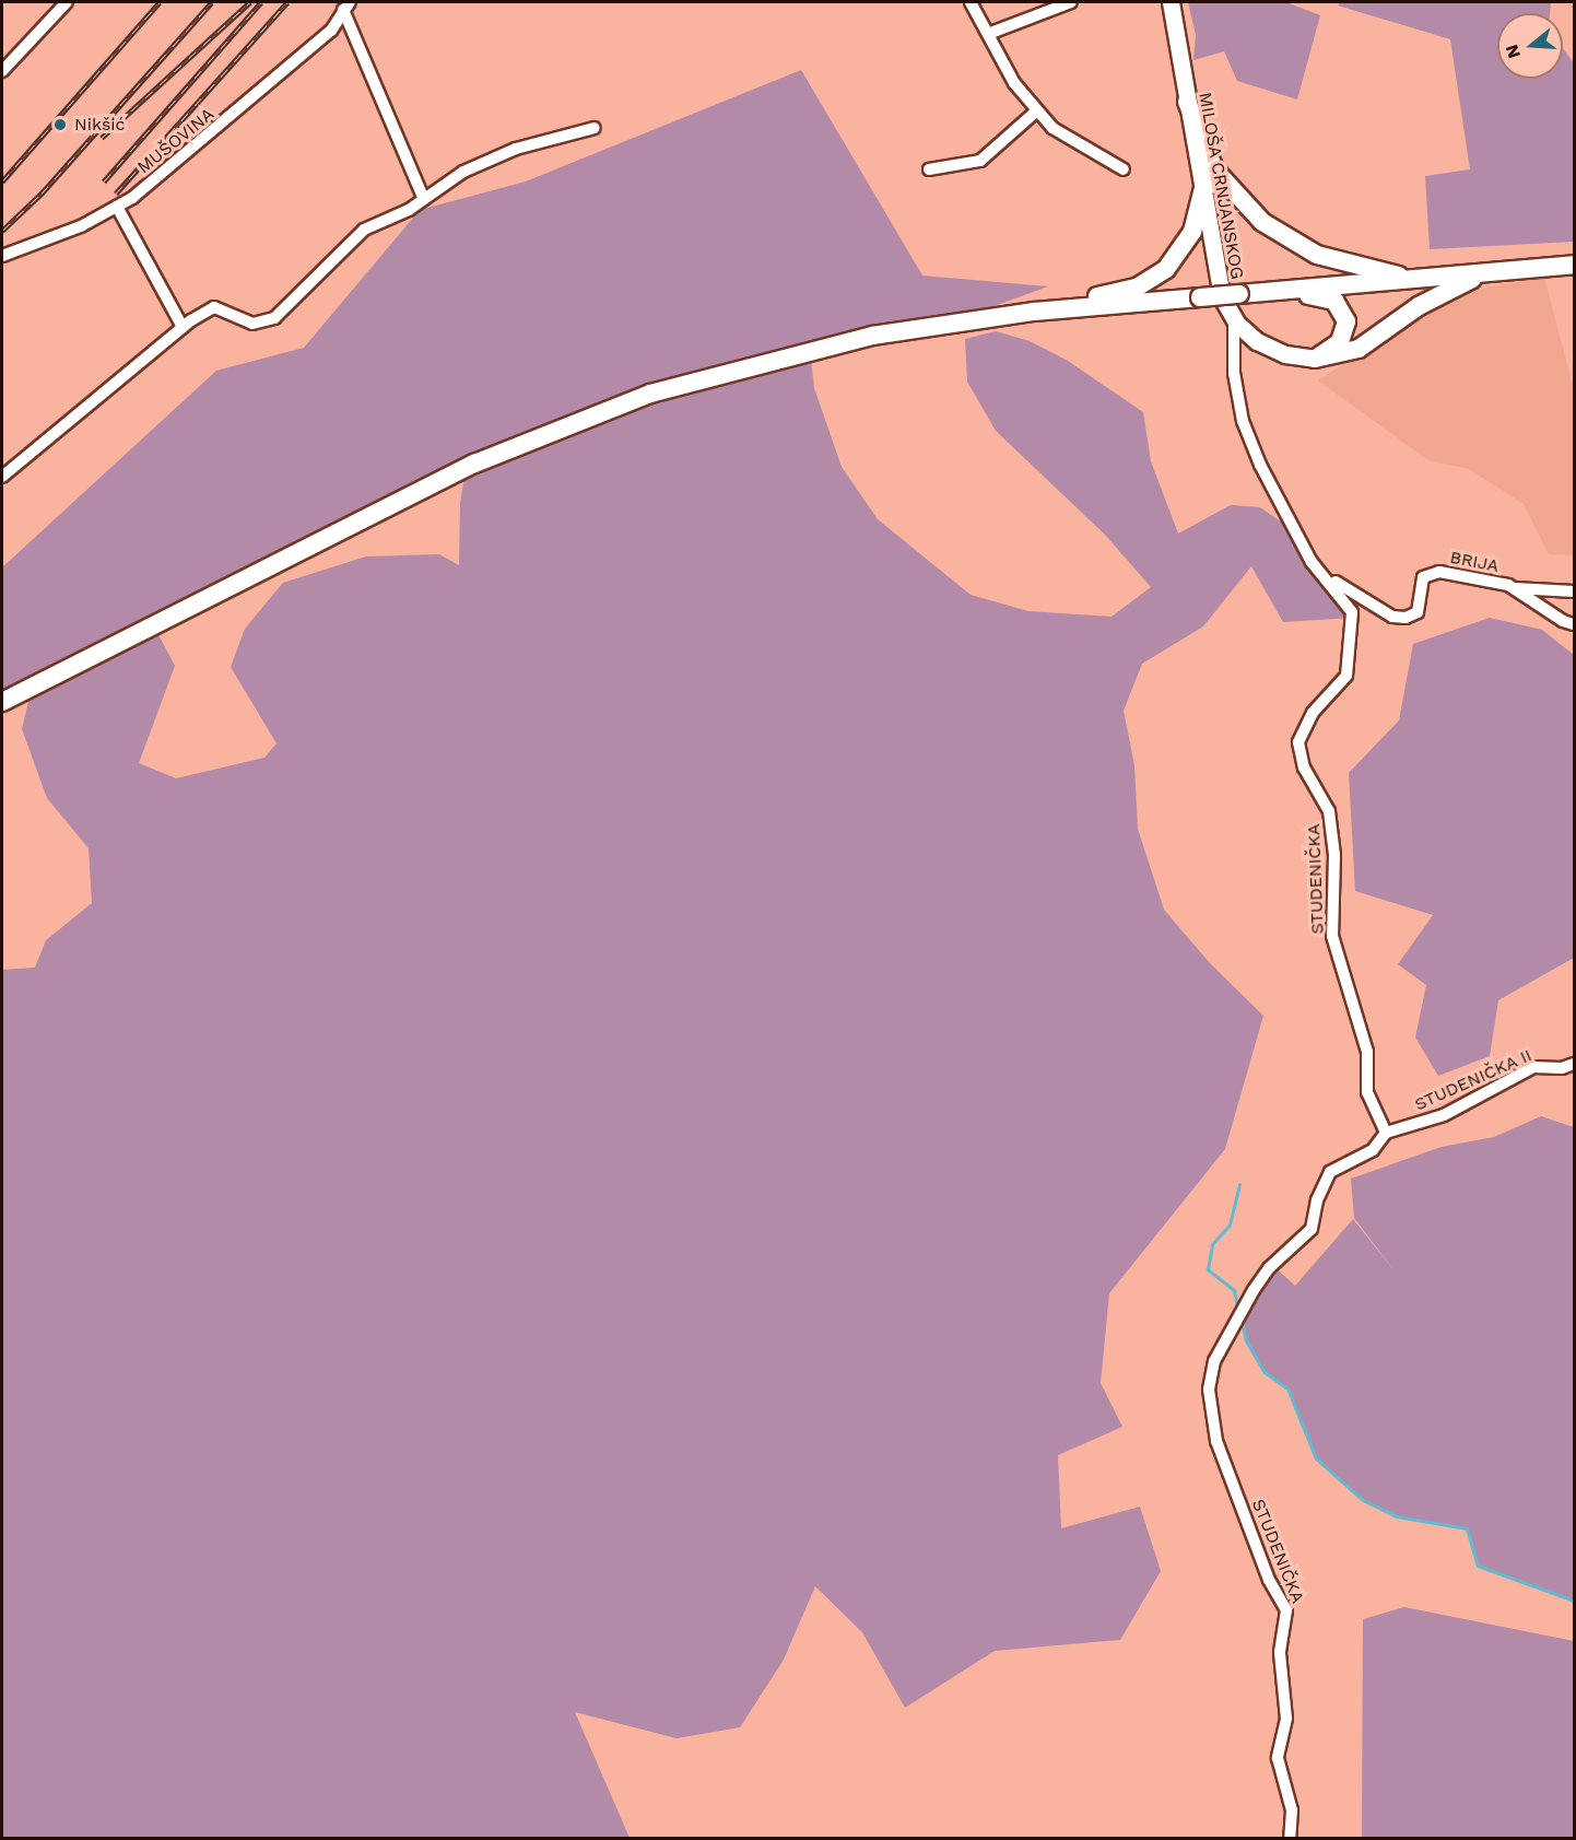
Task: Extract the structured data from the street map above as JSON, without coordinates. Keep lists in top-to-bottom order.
{
  "streets": {
    "main road": ["MILOŠA CRNJANSKOG"],
    "street": [
      "MUŠOVINA",
      "BRIJA",
      "STUDENIČKA",
      "STUDENIČKA II"
    ]
  },
  "crossings": [
    ["MILOŠA CRNJANSKOG", "STUDENIČKA"],
    ["BRIJA", "STUDENIČKA"],
    ["STUDENIČKA", "STUDENIČKA II"]
  ],
  "places": ["Nikšić"],
  "north": "left"
}
